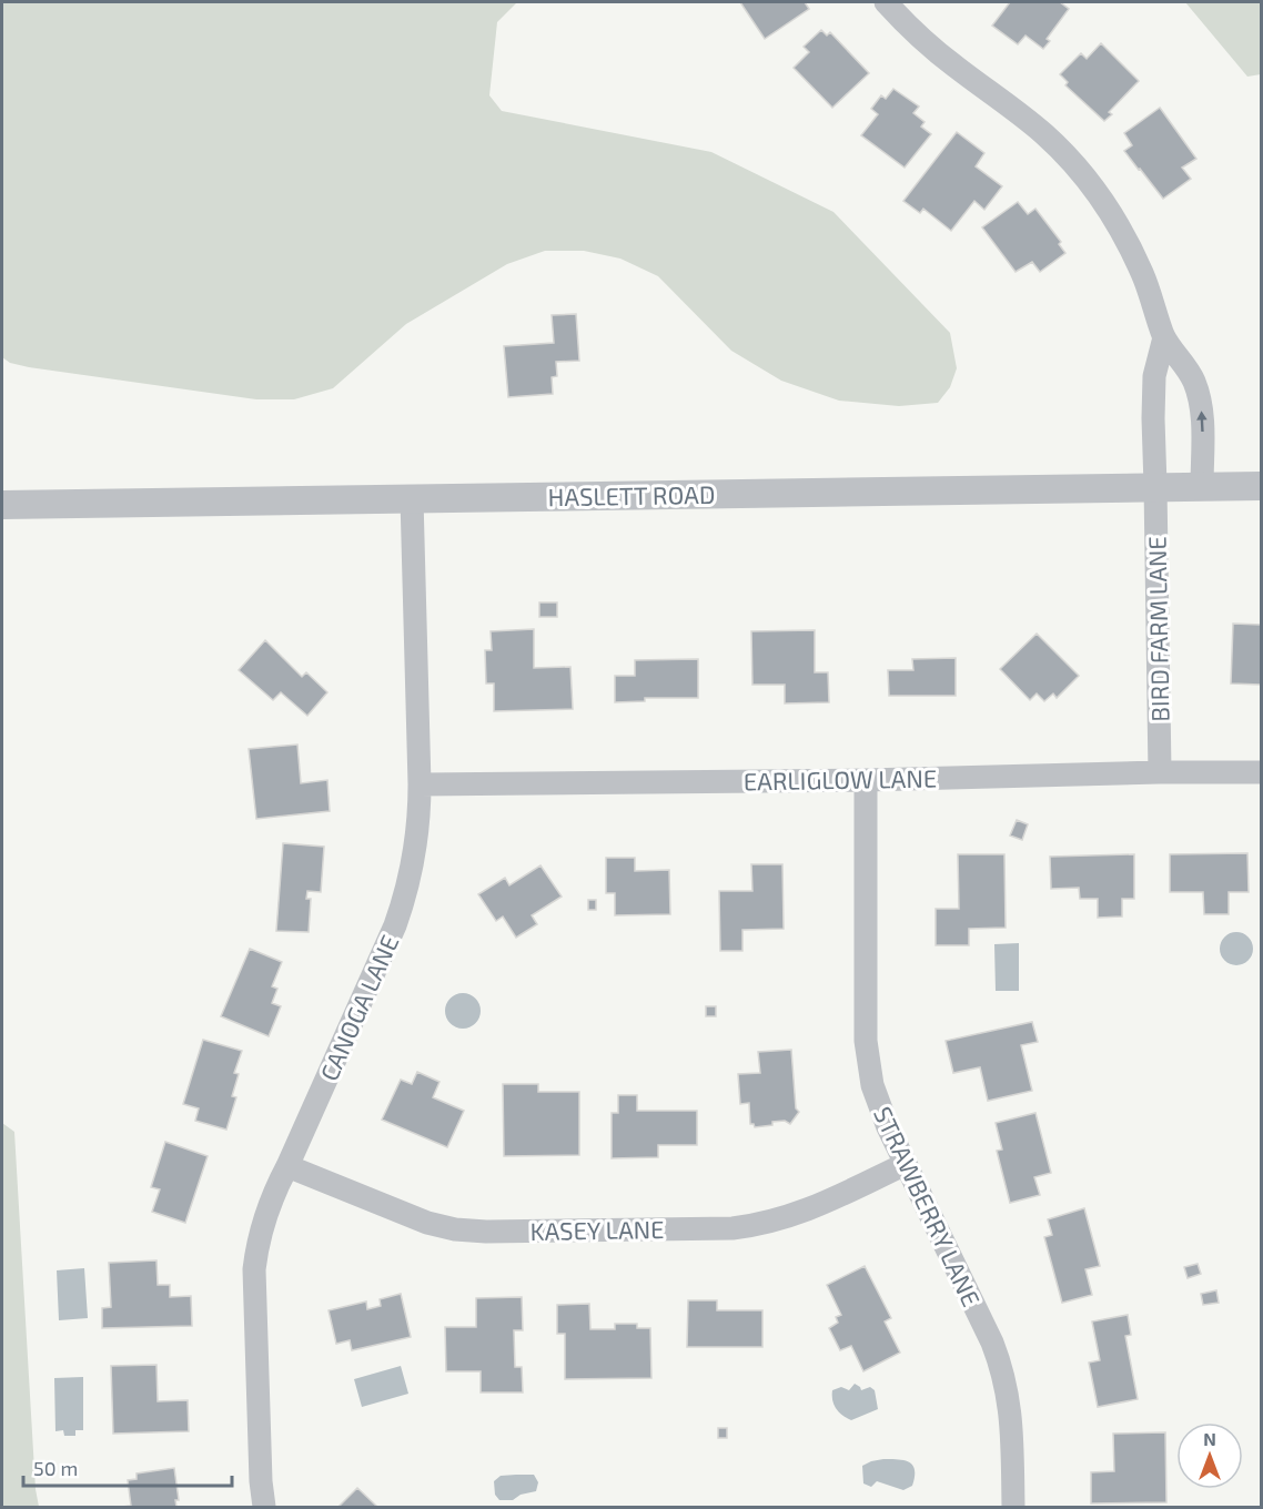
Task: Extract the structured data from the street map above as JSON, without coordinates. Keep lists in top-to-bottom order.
{
  "streets": {
    "street": [
      "HASLETT ROAD",
      "BIRD FARM LANE",
      "EARLIGLOW LANE",
      "CANOGA LANE",
      "STRAWBERRY LANE",
      "KASEY LANE"
    ]
  },
  "crossings": [
    ["HASLETT ROAD", "BIRD FARM LANE"],
    ["HASLETT ROAD", "CANOGA LANE"],
    ["BIRD FARM LANE", "EARLIGLOW LANE"],
    ["EARLIGLOW LANE", "CANOGA LANE"],
    ["EARLIGLOW LANE", "STRAWBERRY LANE"],
    ["CANOGA LANE", "KASEY LANE"],
    ["STRAWBERRY LANE", "KASEY LANE"]
  ],
  "scale_bar": "50 m",
  "north": "top"
}
